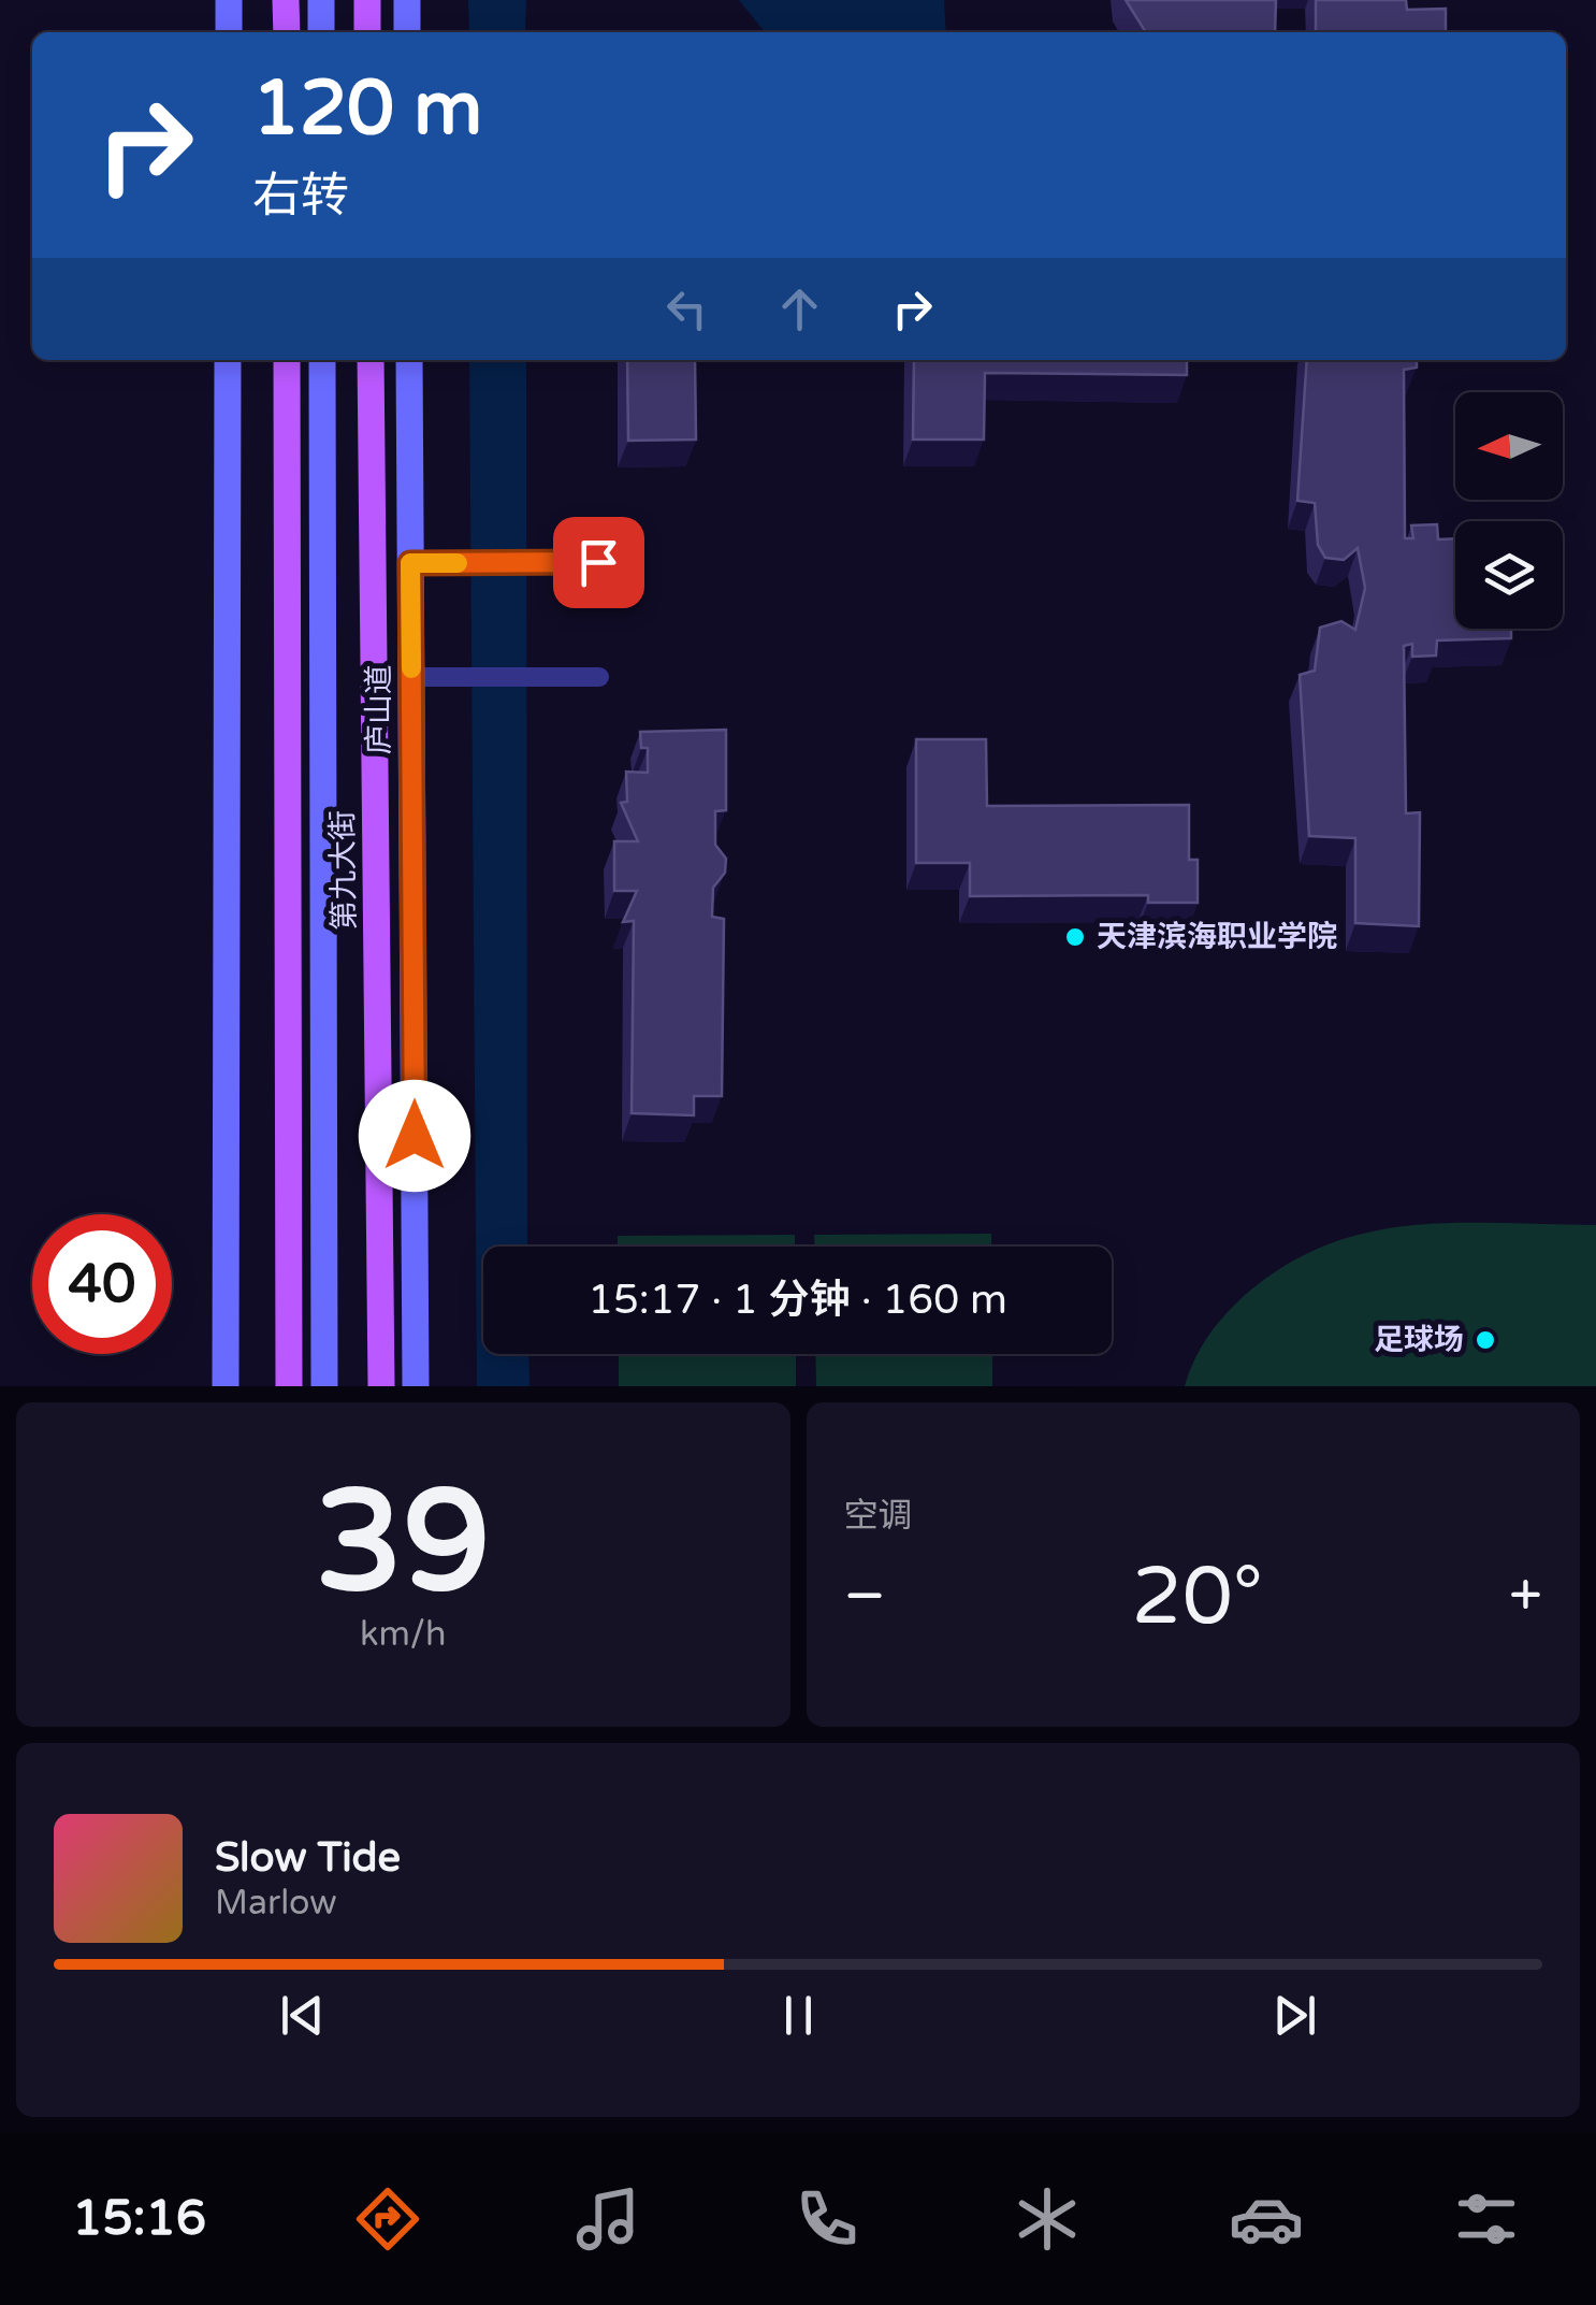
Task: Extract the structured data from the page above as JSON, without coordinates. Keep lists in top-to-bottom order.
{
  "streets": {
    "main road": ["第九大街"],
    "street": ["庐山道"]
  },
  "places": ["天津滨海职业学院", "足球场"],
  "north": "left",
  "page": {
    "turn": ["120 m", "右转"],
    "limit": "40",
    "trip": "15:17 · 1 分钟 · 160 m",
    "tile": [
      ["39", "km/h"],
      "空调"
    ],
    "heat": ["−", "20°", "+"],
    "song": ["Slow Tide", "Marlow"],
    "tabs": "15:16"
  }
}
